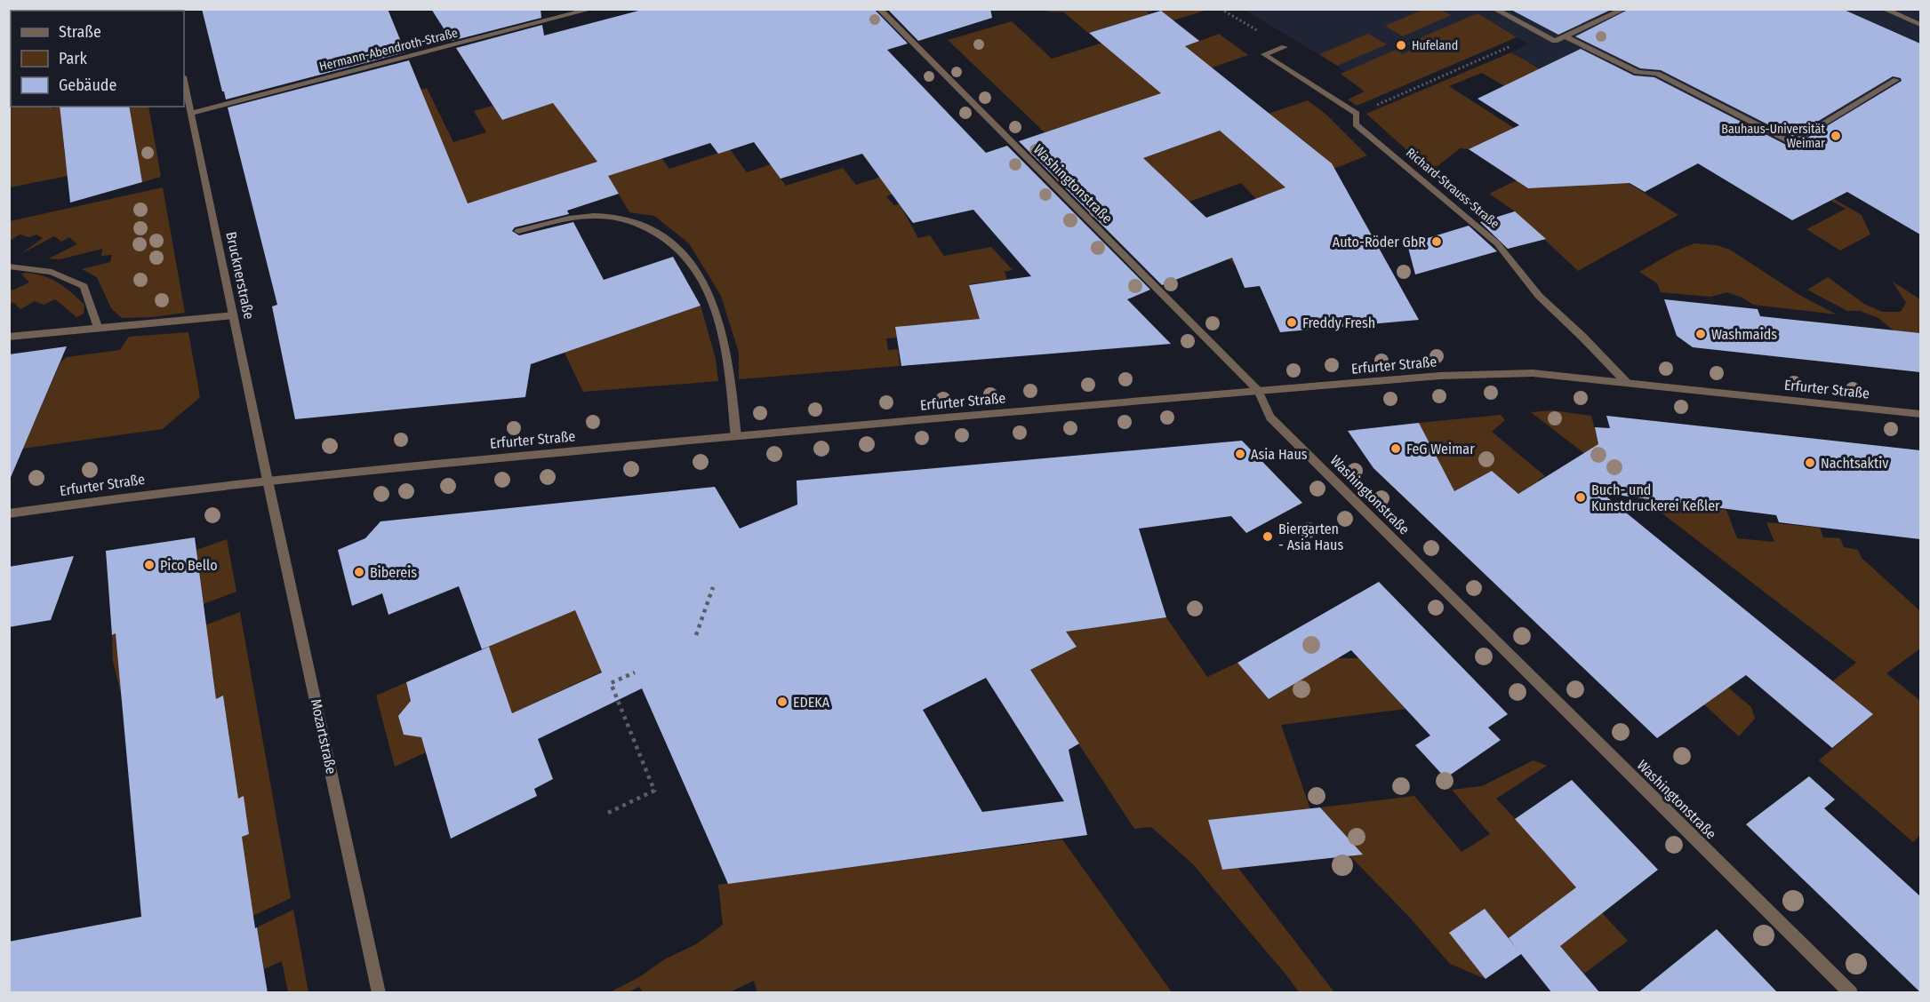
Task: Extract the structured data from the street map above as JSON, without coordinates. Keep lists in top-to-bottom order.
{
  "streets": {
    "street": [
      "Hermann-Abendroth-Straße",
      "Washingtonstraße",
      "Richard-Strauss-Straße",
      "Brucknerstraße",
      "Erfurter Straße",
      "Mozartstraße"
    ]
  },
  "crossings": [
    ["Hermann-Abendroth-Straße", "Brucknerstraße"],
    ["Washingtonstraße", "Erfurter Straße"],
    ["Richard-Strauss-Straße", "Erfurter Straße"],
    ["Brucknerstraße", "Erfurter Straße"],
    ["Brucknerstraße", "Mozartstraße"],
    ["Erfurter Straße", "Mozartstraße"]
  ],
  "places": [
    "Hufeland",
    "Bauhaus-Universität Weimar",
    "Auto-Röder GbR",
    "Freddy Fresh",
    "Washmaids",
    "FeG Weimar",
    "Asia Haus",
    "Nachtsaktiv",
    "Buch- und Kunstdruckerei Keßler",
    "Biergarten - Asia Haus",
    "Pico Bello",
    "Bibereis",
    "EDEKA"
  ],
  "legend": ["Straße", "Park", "Gebäude"]
}
